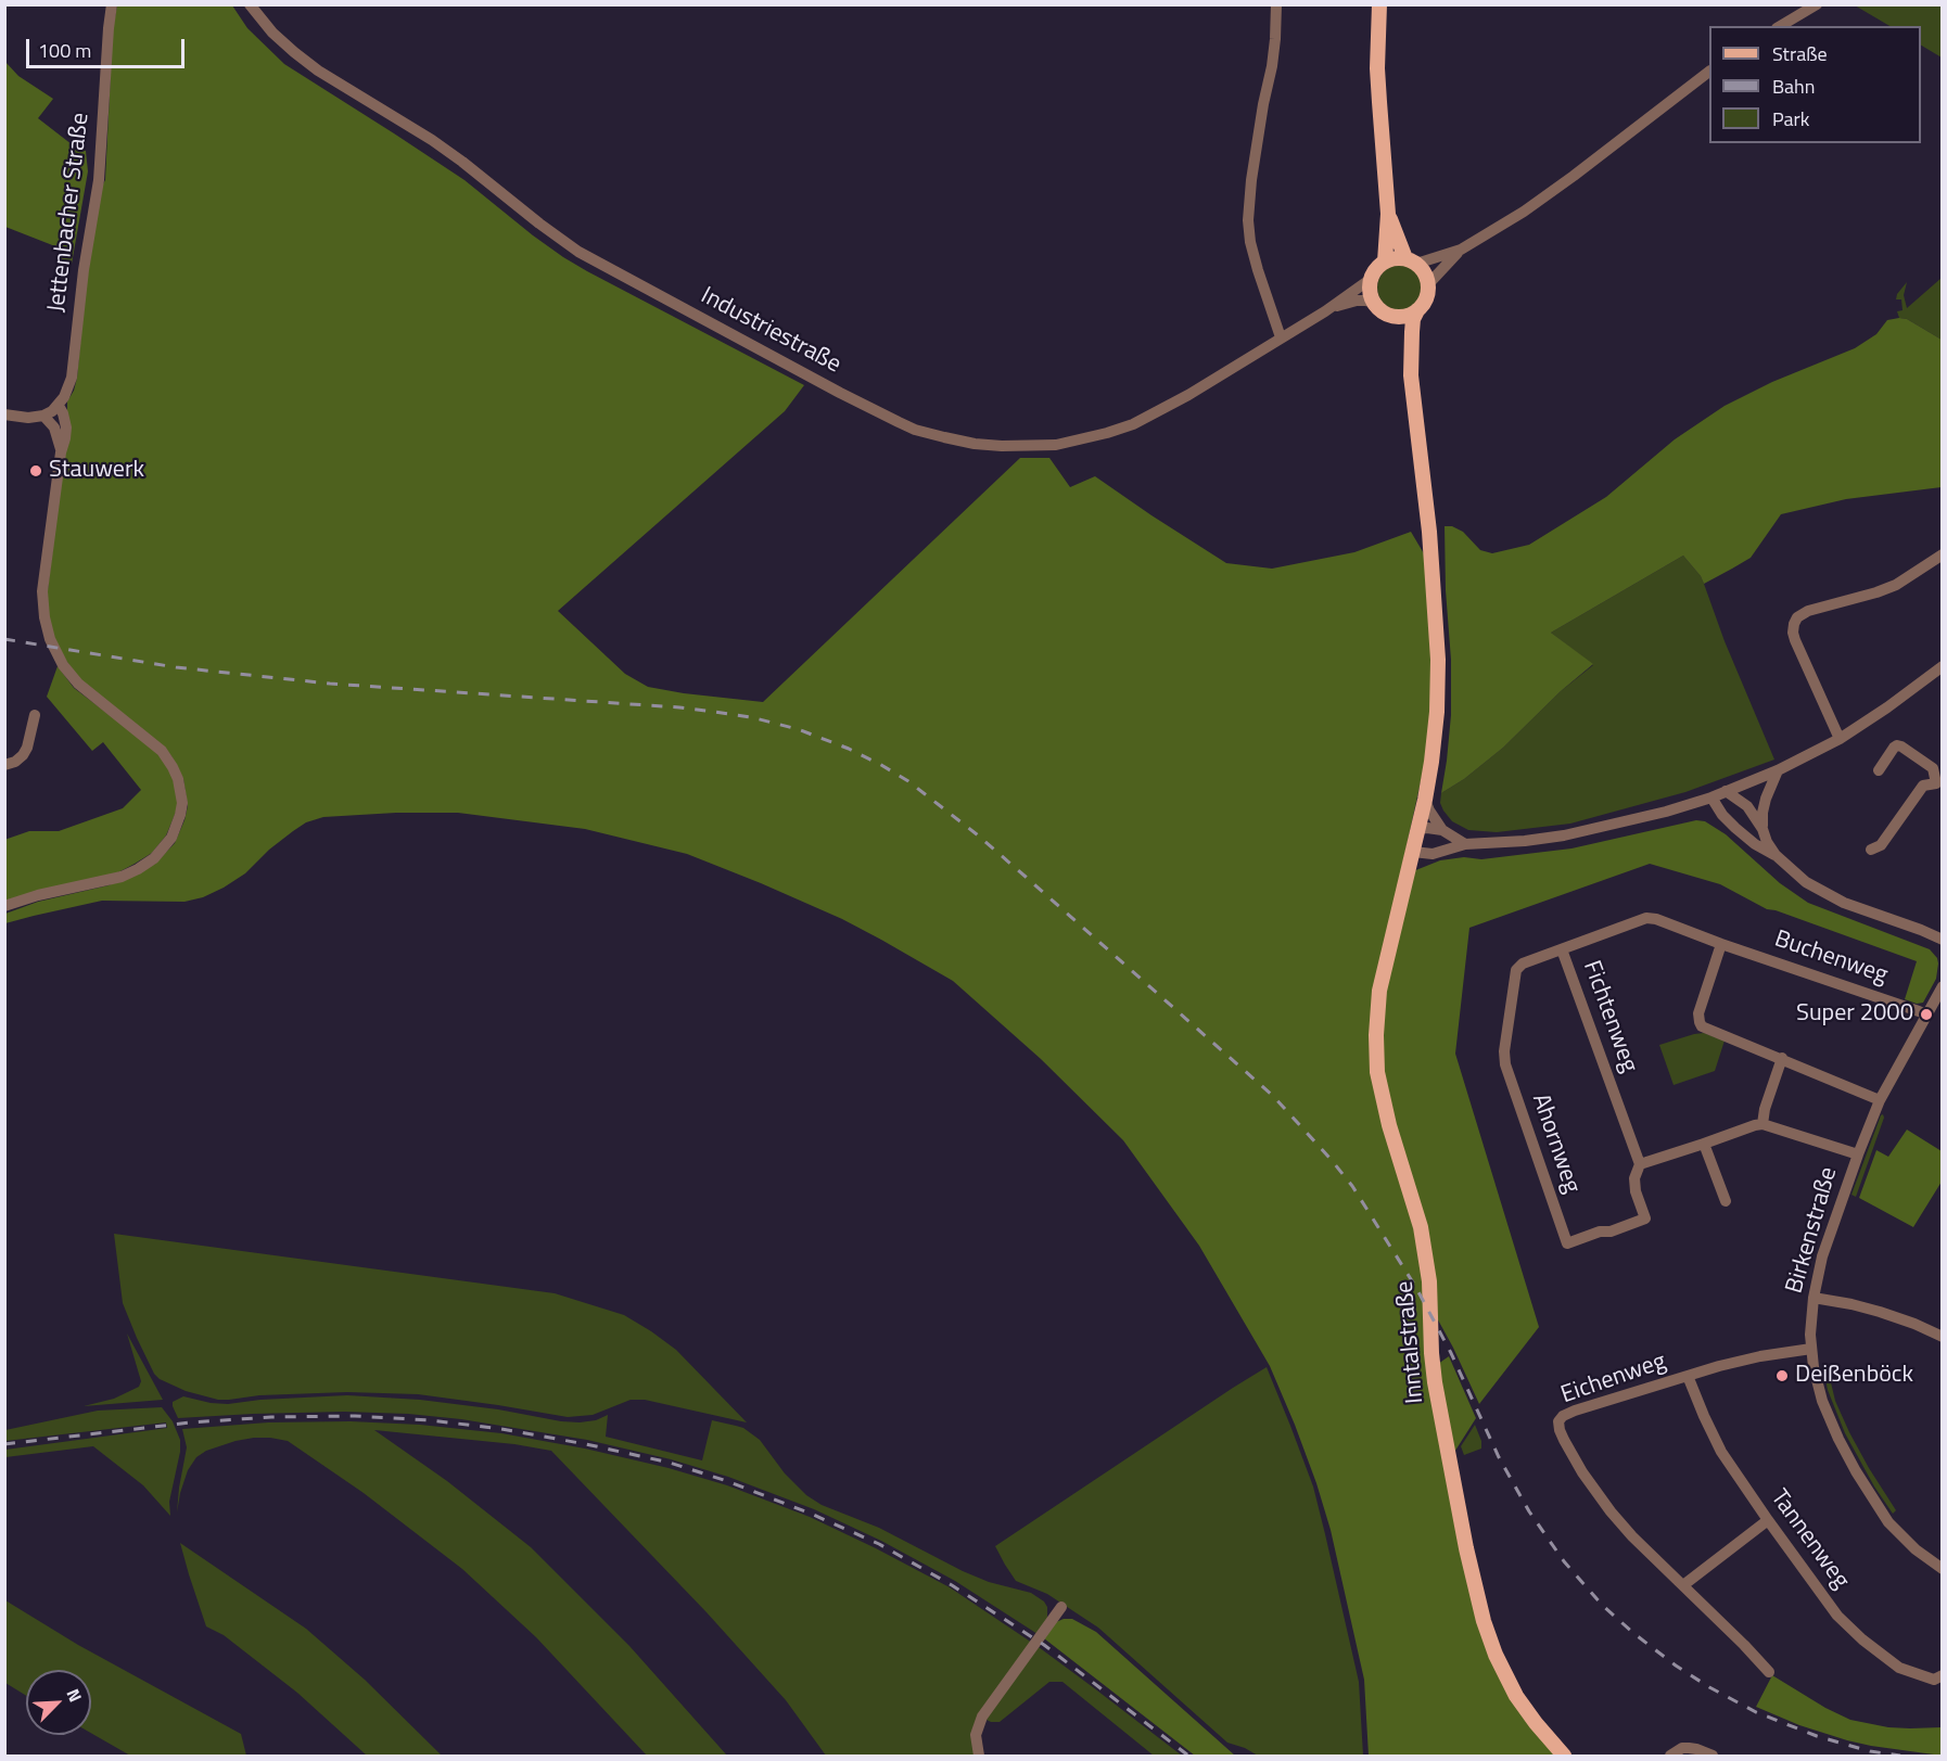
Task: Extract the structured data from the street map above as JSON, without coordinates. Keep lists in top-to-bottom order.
{
  "streets": {
    "main road": ["Inntalstraße"],
    "street": [
      "Jettenbacher Straße",
      "Industriestraße",
      "Buchenweg",
      "Fichtenweg",
      "Ahornweg",
      "Birkenstraße",
      "Eichenweg",
      "Tannenweg"
    ]
  },
  "crossings": [
    ["Buchenweg", "Fichtenweg"],
    ["Buchenweg", "Birkenstraße"],
    ["Fichtenweg", "Ahornweg"],
    ["Birkenstraße", "Eichenweg"],
    ["Eichenweg", "Tannenweg"]
  ],
  "places": ["Stauwerk", "Super 2000", "Deißenböck"],
  "legend": ["Straße", "Bahn", "Park"],
  "scale_bar": "100 m",
  "north": "top right"
}
